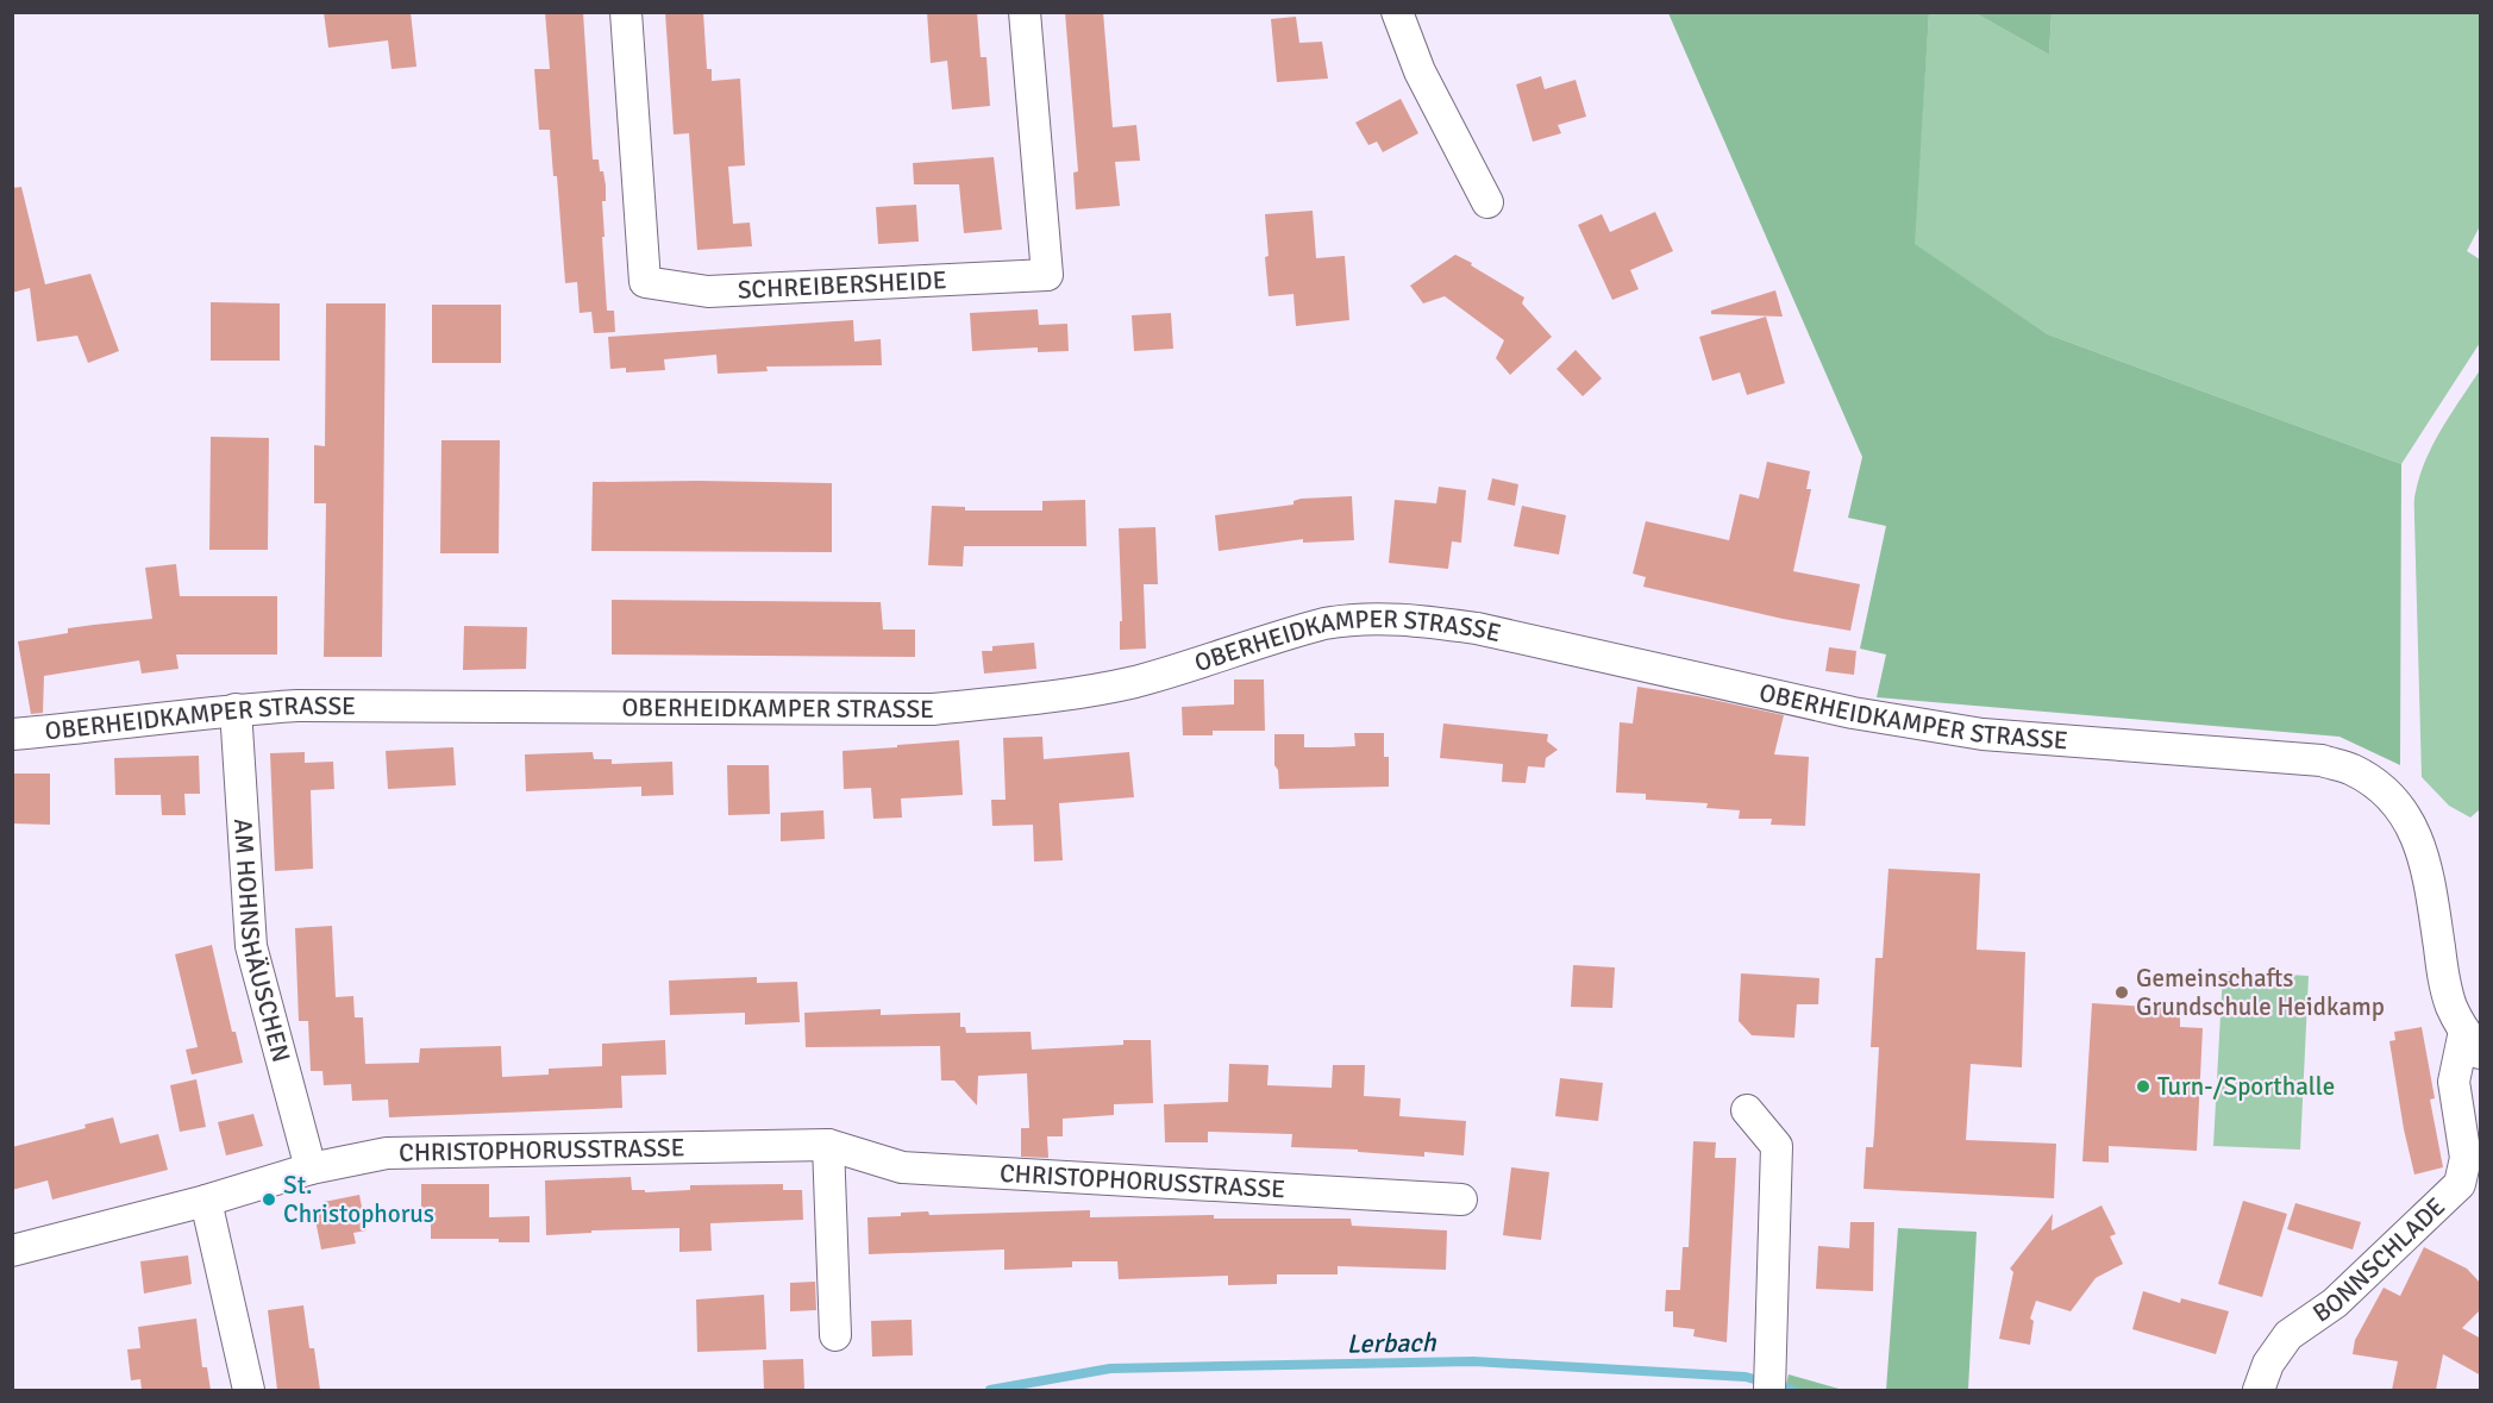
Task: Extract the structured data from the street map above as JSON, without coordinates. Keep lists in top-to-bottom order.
{
  "streets": {
    "street": [
      "SCHREIBERSHEIDE",
      "OBERHEIDKAMPER STRASSE",
      "AM HOHNSHÄUSCHEN",
      "CHRISTOPHORUSSTRASSE",
      "BONNSCHLADE"
    ]
  },
  "crossings": [
    ["OBERHEIDKAMPER STRASSE", "AM HOHNSHÄUSCHEN"],
    ["OBERHEIDKAMPER STRASSE", "BONNSCHLADE"],
    ["AM HOHNSHÄUSCHEN", "CHRISTOPHORUSSTRASSE"]
  ],
  "water": ["Lerbach"],
  "places": ["Gemeinschafts Grundschule Heidkamp", "Turn-/Sporthalle", "St. Christophorus"]
}
